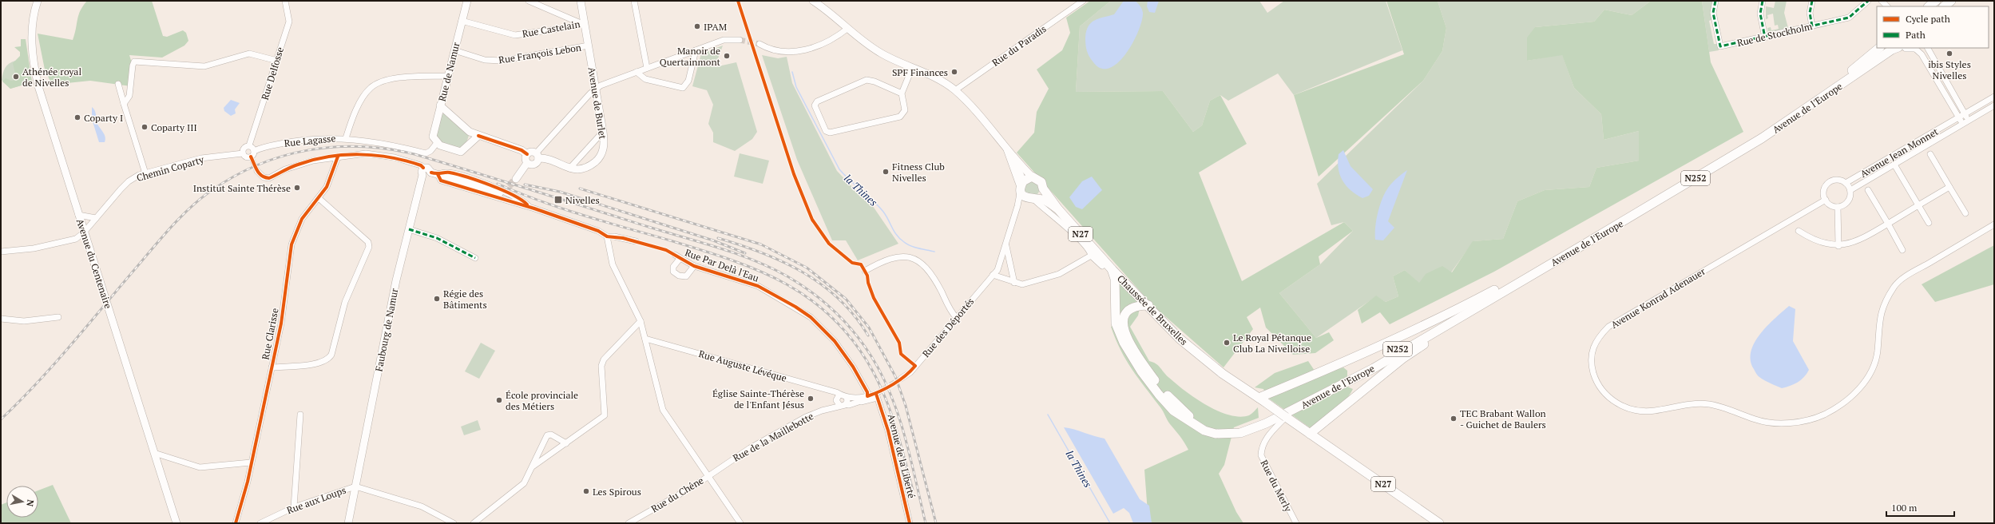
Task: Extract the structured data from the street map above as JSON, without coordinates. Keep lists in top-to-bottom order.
{
  "streets": {
    "main road": [
      "Avenue de l'Europe",
      "N252",
      "N27",
      "Chaussée de Bruxelles"
    ],
    "street": [
      "Rue Castelain",
      "Rue de Stockholm",
      "Rue du Paradis",
      "Rue François Lebon",
      "Rue de Namur",
      "Rue Delfosse",
      "Avenue de Burlet",
      "Rue Lagasse",
      "Avenue Jean Monnet",
      "Chemin Coparty",
      "Avenue du Centenaire",
      "Rue Par Delà l'Eau",
      "Avenue Konrad Adenauer",
      "Rue des Déportés",
      "Faubourg de Namur",
      "Rue Clarisse",
      "Rue Auguste Lévéque",
      "Rue de la Maillebotte",
      "Avenue de la Liberté",
      "Rue du Merly",
      "Rue du Chêne",
      "Rue aux Loups"
    ]
  },
  "crossings": [
    ["Rue Castelain", "Rue de Namur"],
    ["Rue Castelain", "Avenue de Burlet"],
    ["Rue du Paradis", "N27"],
    ["Rue François Lebon", "Rue de Namur"],
    ["Rue François Lebon", "Avenue de Burlet"],
    ["Rue de Namur", "Rue Lagasse"],
    ["Rue Delfosse", "Rue Lagasse"],
    ["Rue Delfosse", "Chemin Coparty"],
    ["Rue Lagasse", "Chemin Coparty"],
    ["Avenue Jean Monnet", "Avenue Konrad Adenauer"],
    ["Chemin Coparty", "Avenue du Centenaire"],
    ["N27", "Chaussée de Bruxelles"],
    ["N27", "Rue des Déportés"],
    ["N27", "Rue du Merly"],
    ["Faubourg de Namur", "Rue aux Loups"],
    ["Rue Auguste Lévéque", "Rue de la Maillebotte"],
    ["Rue de la Maillebotte", "Rue du Chêne"]
  ],
  "water": ["la Thines"],
  "places": {
    "other": [
      "IPAM",
      "ibis Styles Nivelles",
      "Manoir de Quertainmont",
      "SPF Finances",
      "Athénée royal de Nivelles",
      "Coparty I",
      "Coparty III",
      "Fitness Club Nivelles",
      "Institut Sainte Thérèse",
      "Régie des Bâtiments",
      "Le Royal Pétanque Club La Nivelloise",
      "Église Sainte-Thérèse de l'Enfant Jésus",
      "École provinciale des Métiers",
      "TEC Brabant Wallon - Guichet de Baulers",
      "Les Spirous"
    ],
    "transit": ["Nivelles"]
  },
  "legend": ["Cycle path", "Path"],
  "scale_bar": "100 m",
  "north": "right"
}
